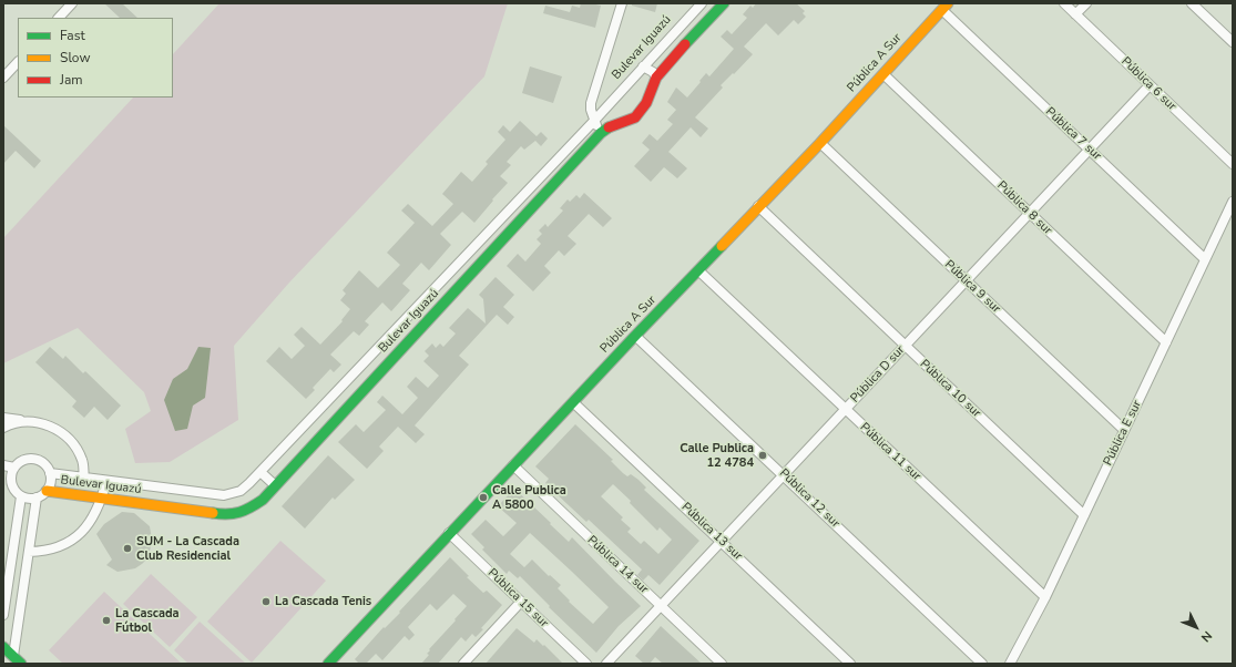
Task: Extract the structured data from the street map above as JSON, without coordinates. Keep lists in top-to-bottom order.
{
  "streets": {
    "street": [
      "Bulevar Iguazú",
      "Pública A Sur",
      "Pública 6 sur",
      "Pública 7 sur",
      "Pública 8 sur",
      "Pública 9 sur",
      "Pública D sur",
      "Pública 10 sur",
      "Pública E sur",
      "Pública 11 sur",
      "Pública 12 sur",
      "Pública 13 sur",
      "Pública 14 sur",
      "Pública 15 sur"
    ]
  },
  "crossings": [
    ["Pública A Sur", "Pública 7 sur"],
    ["Pública A Sur", "Pública 8 sur"],
    ["Pública A Sur", "Pública 9 sur"],
    ["Pública A Sur", "Pública 10 sur"],
    ["Pública A Sur", "Pública 11 sur"],
    ["Pública A Sur", "Pública 12 sur"],
    ["Pública A Sur", "Pública 13 sur"],
    ["Pública A Sur", "Pública 14 sur"],
    ["Pública A Sur", "Pública 15 sur"],
    ["Pública 6 sur", "Pública D sur"],
    ["Pública 7 sur", "Pública D sur"],
    ["Pública 7 sur", "Pública E sur"],
    ["Pública 8 sur", "Pública D sur"],
    ["Pública 8 sur", "Pública E sur"],
    ["Pública 9 sur", "Pública D sur"],
    ["Pública 9 sur", "Pública E sur"],
    ["Pública D sur", "Pública 10 sur"],
    ["Pública D sur", "Pública 11 sur"],
    ["Pública D sur", "Pública 12 sur"],
    ["Pública D sur", "Pública 13 sur"],
    ["Pública D sur", "Pública 14 sur"],
    ["Pública 10 sur", "Pública E sur"],
    ["Pública E sur", "Pública 11 sur"]
  ],
  "places": [
    "Calle Publica 12 4784",
    "Calle Publica A 5800",
    "SUM - La Cascada Club Residencial",
    "La Cascada Tenis",
    "La Cascada Fútbol"
  ],
  "legend": ["Fast", "Slow", "Jam"],
  "north": "bottom right"
}
